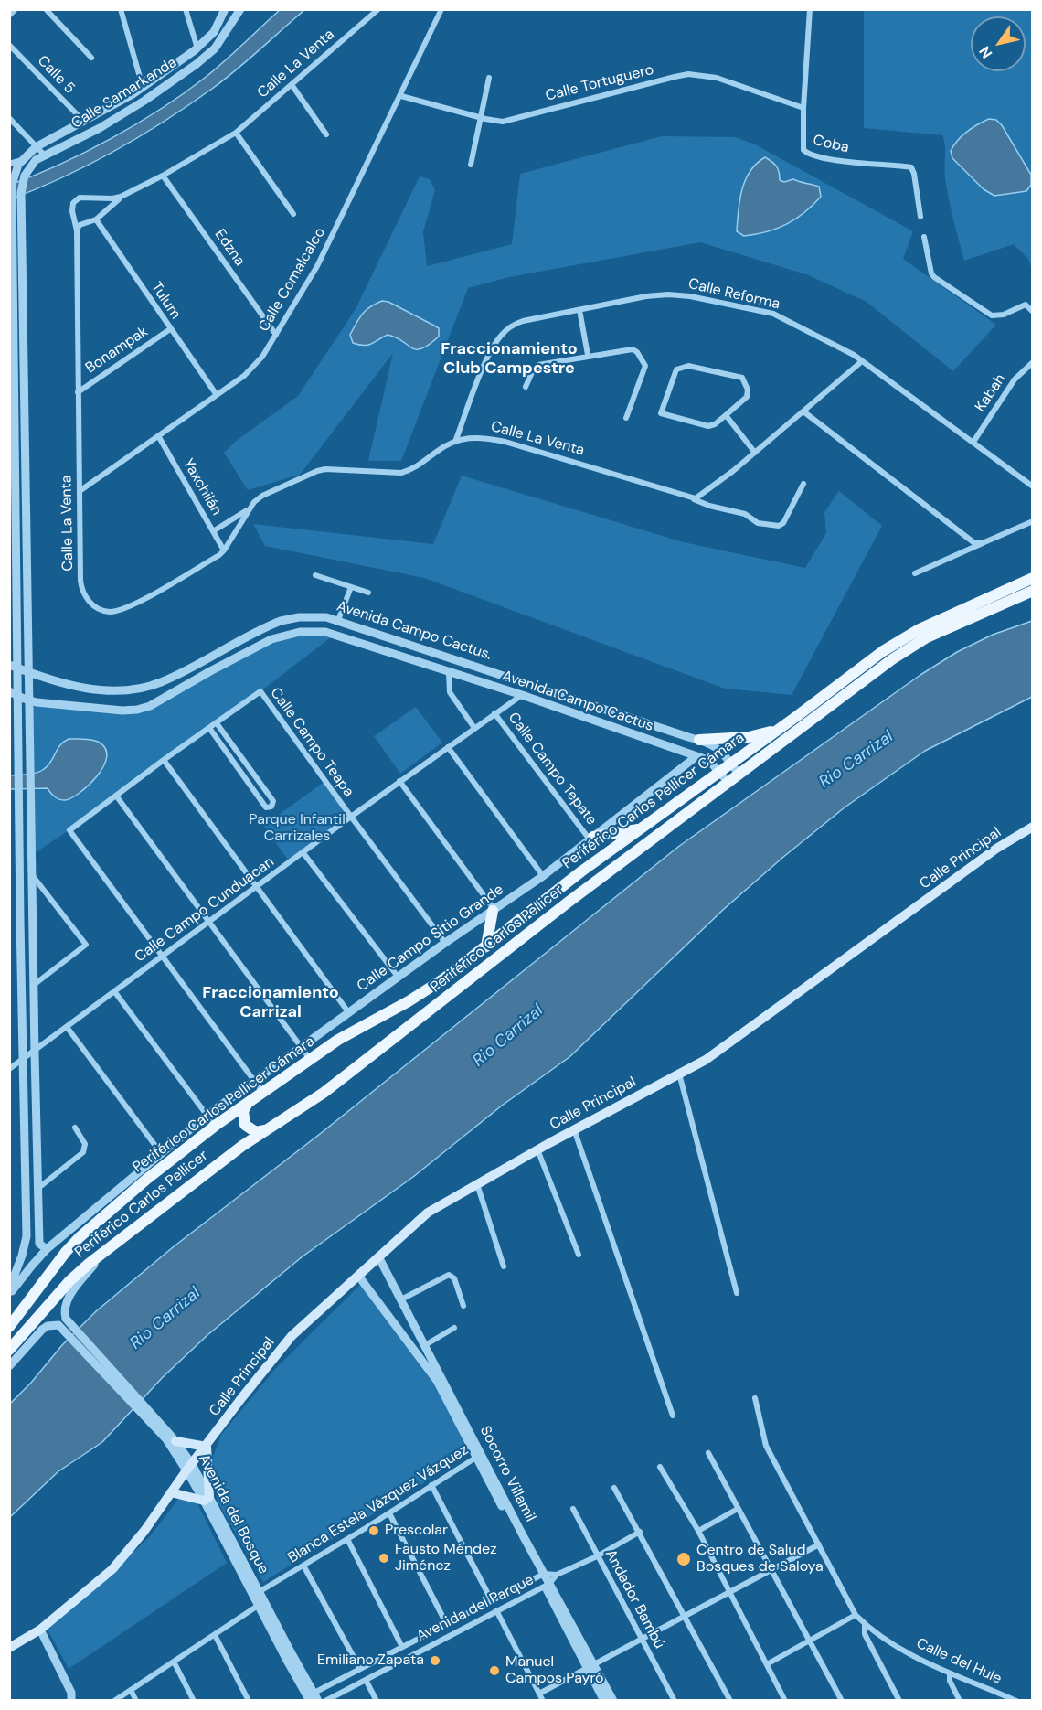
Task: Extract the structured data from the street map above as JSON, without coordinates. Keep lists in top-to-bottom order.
{
  "streets": {
    "main road": ["Periférico Carlos Pellicer Cámara", "Calle Principal", "Periférico Carlos Pellicer"],
    "street": [
      "Calle La Venta",
      "Calle 5",
      "Calle Tortuguero",
      "Calle Samarkanda",
      "Coba",
      "Edzna",
      "Calle Comalcalco",
      "Calle Reforma",
      "Tulum",
      "Bonampak",
      "Kabah",
      "Yaxchilán",
      "Avenida Campo Cactus.",
      "Avenida Campo Cactus",
      "Calle Campo Teapa",
      "Calle Campo Tepate",
      "Calle Campo Cunduacan",
      "Calle Campo Sitio Grande",
      "Socorro Villamil",
      "Blanca Estela Vázquez Vázquez",
      "Avenida del Bosque",
      "Andador Bambú",
      "Avenida del Parque",
      "Calle del Hule"
    ]
  },
  "crossings": [
    ["Calle La Venta", "Edzna"],
    ["Calle La Venta", "Calle Comalcalco"],
    ["Calle La Venta", "Calle Reforma"],
    ["Calle La Venta", "Bonampak"],
    ["Calle La Venta", "Yaxchilán"],
    ["Calle 5", "Calle Samarkanda"],
    ["Calle Tortuguero", "Coba"],
    ["Calle Tortuguero", "Calle Comalcalco"],
    ["Calle Samarkanda", "Avenida Campo Cactus."],
    ["Calle Samarkanda", "Avenida Campo Cactus"],
    ["Calle Samarkanda", "Calle Campo Cunduacan"],
    ["Edzna", "Calle Comalcalco"],
    ["Calle Comalcalco", "Tulum"],
    ["Calle Comalcalco", "Yaxchilán"],
    ["Calle Reforma", "Kabah"],
    ["Tulum", "Bonampak"],
    ["Avenida Campo Cactus.", "Periférico Carlos Pellicer Cámara"],
    ["Avenida Campo Cactus.", "Periférico Carlos Pellicer"],
    ["Avenida Campo Cactus", "Periférico Carlos Pellicer Cámara"],
    ["Avenida Campo Cactus", "Calle Campo Cunduacan"],
    ["Avenida Campo Cactus", "Calle Campo Sitio Grande"],
    ["Avenida Campo Cactus", "Periférico Carlos Pellicer"],
    ["Calle Campo Teapa", "Calle Campo Cunduacan"],
    ["Calle Campo Teapa", "Calle Campo Sitio Grande"],
    ["Calle Campo Tepate", "Calle Campo Cunduacan"],
    ["Calle Campo Tepate", "Calle Campo Sitio Grande"],
    ["Calle Principal", "Socorro Villamil"],
    ["Calle Principal", "Avenida del Bosque"],
    ["Socorro Villamil", "Blanca Estela Vázquez Vázquez"],
    ["Socorro Villamil", "Avenida del Parque"],
    ["Blanca Estela Vázquez Vázquez", "Avenida del Bosque"],
    ["Avenida del Bosque", "Avenida del Parque"]
  ],
  "districts": ["Fraccionamiento Club Campestre", "Fraccionamiento Carrizal"],
  "water": ["Rio Carrizal"],
  "parks": ["Parque Infantil Carrizales"],
  "places": [
    "Prescolar",
    "Fausto Méndez Jiménez",
    "Centro de Salud Bosques de Saloya",
    "Emiliano Zapata",
    "Manuel Campos Payró"
  ],
  "north": "bottom left"
}
